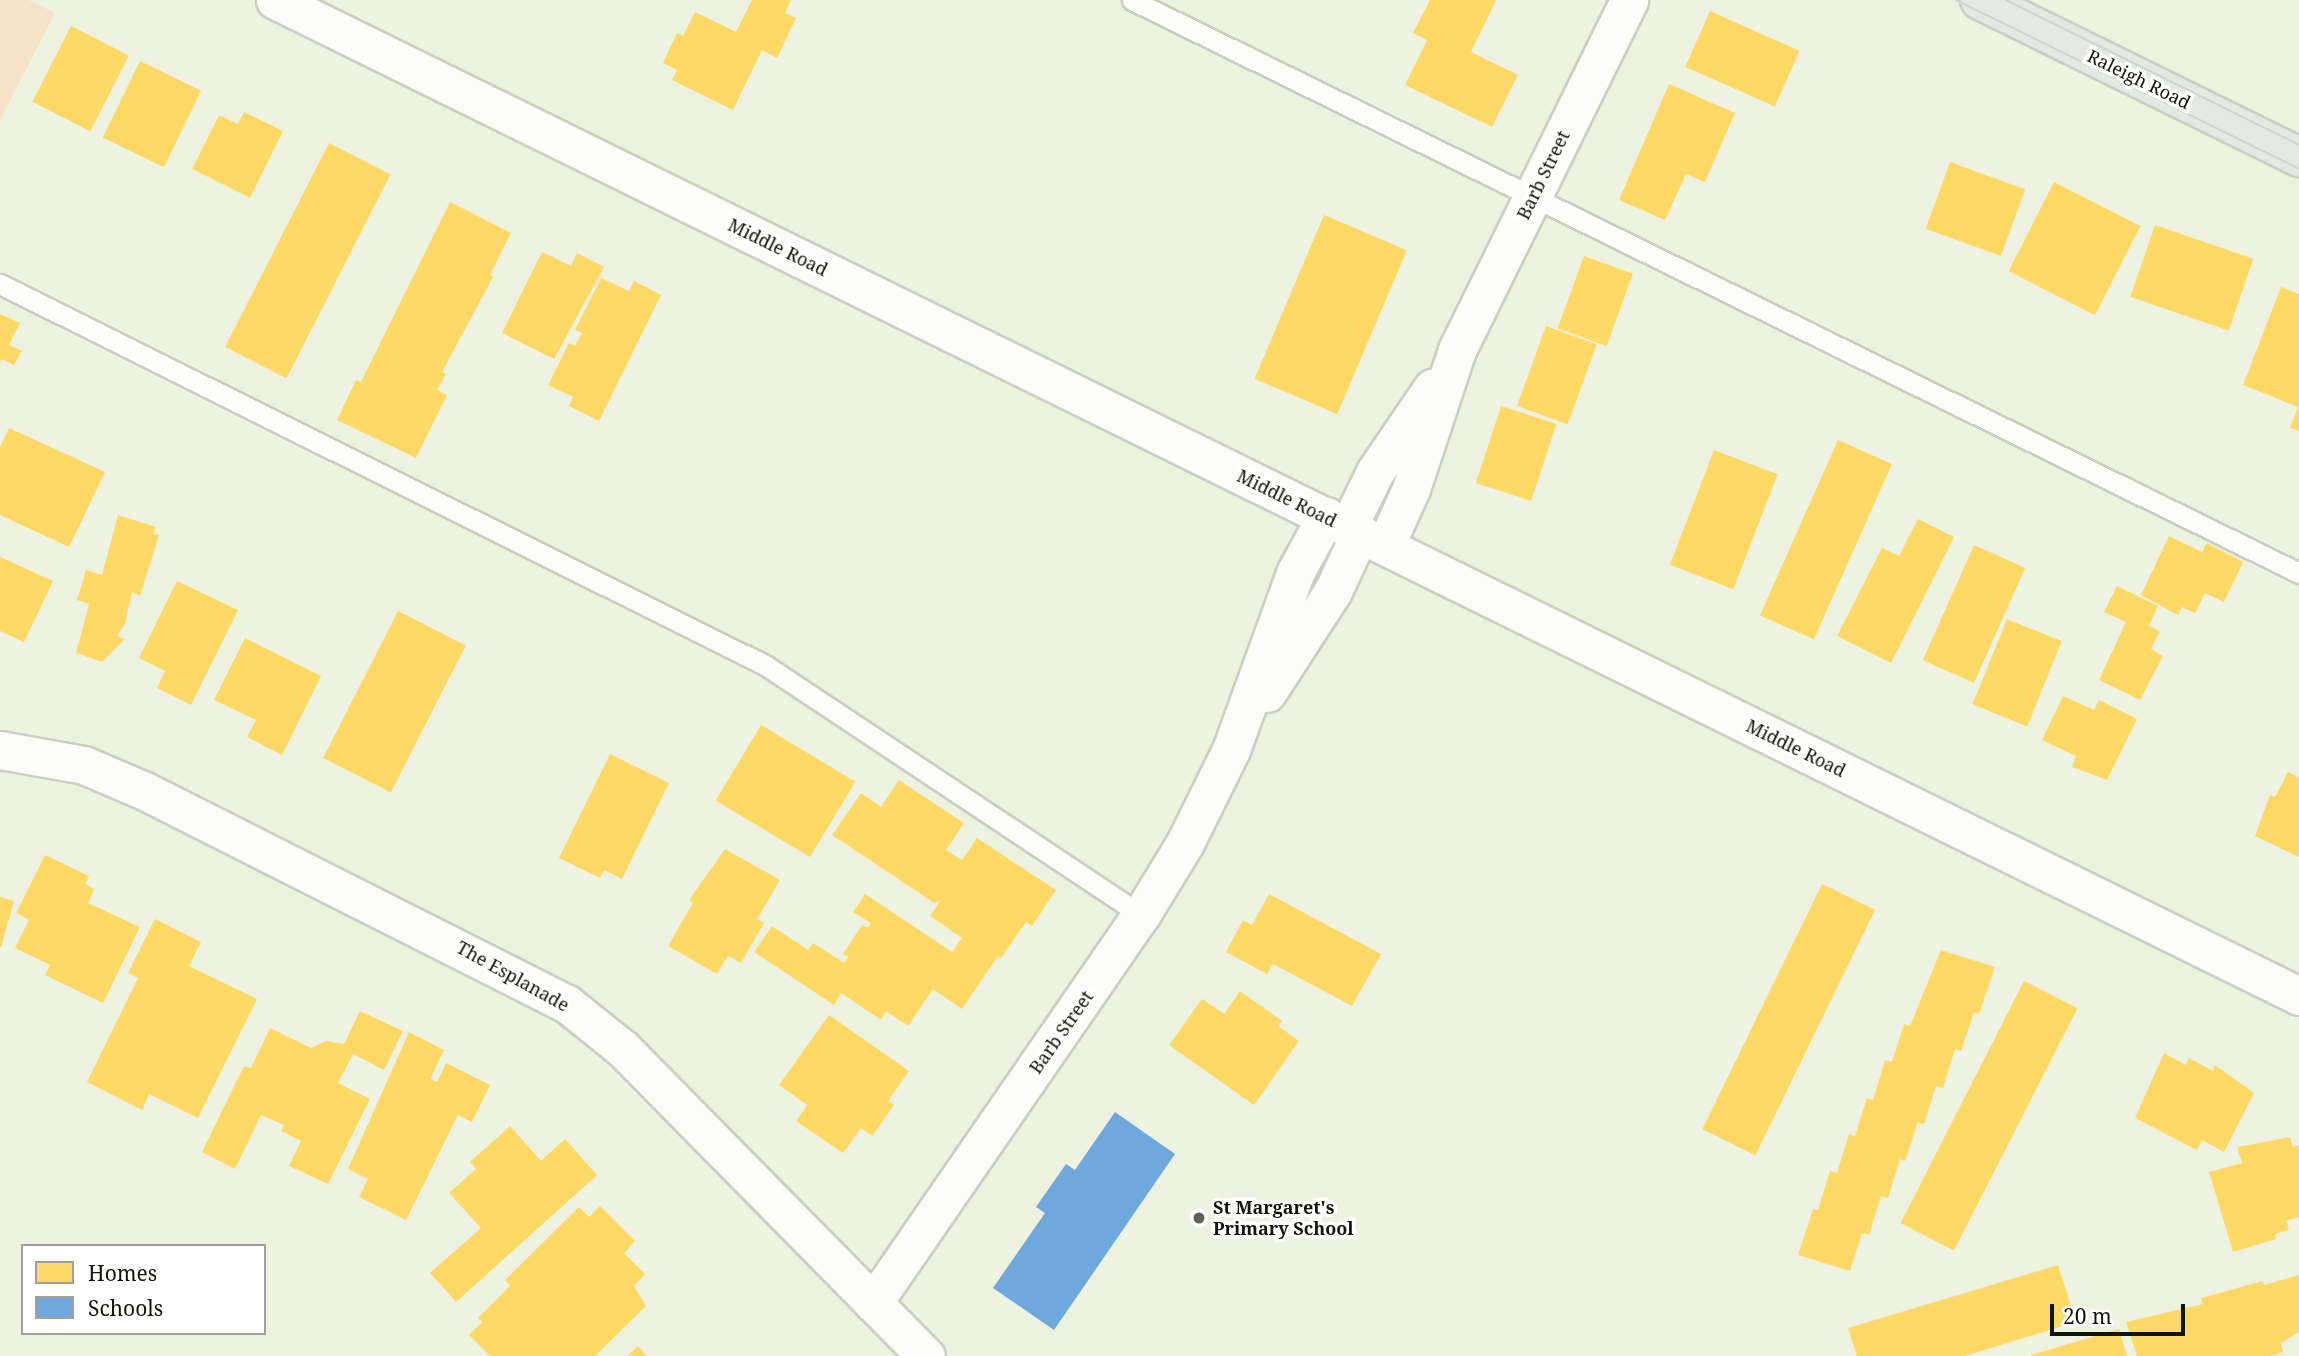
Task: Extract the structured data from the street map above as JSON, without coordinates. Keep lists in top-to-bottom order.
{
  "streets": {
    "main road": ["Raleigh Road"],
    "street": ["Barb Street", "Middle Road", "The Esplanade"]
  },
  "crossings": [
    ["Barb Street", "Middle Road"],
    ["Barb Street", "The Esplanade"]
  ],
  "places": ["St Margaret's Primary School"],
  "legend": ["Homes", "Schools"],
  "scale_bar": "20 m"
}
